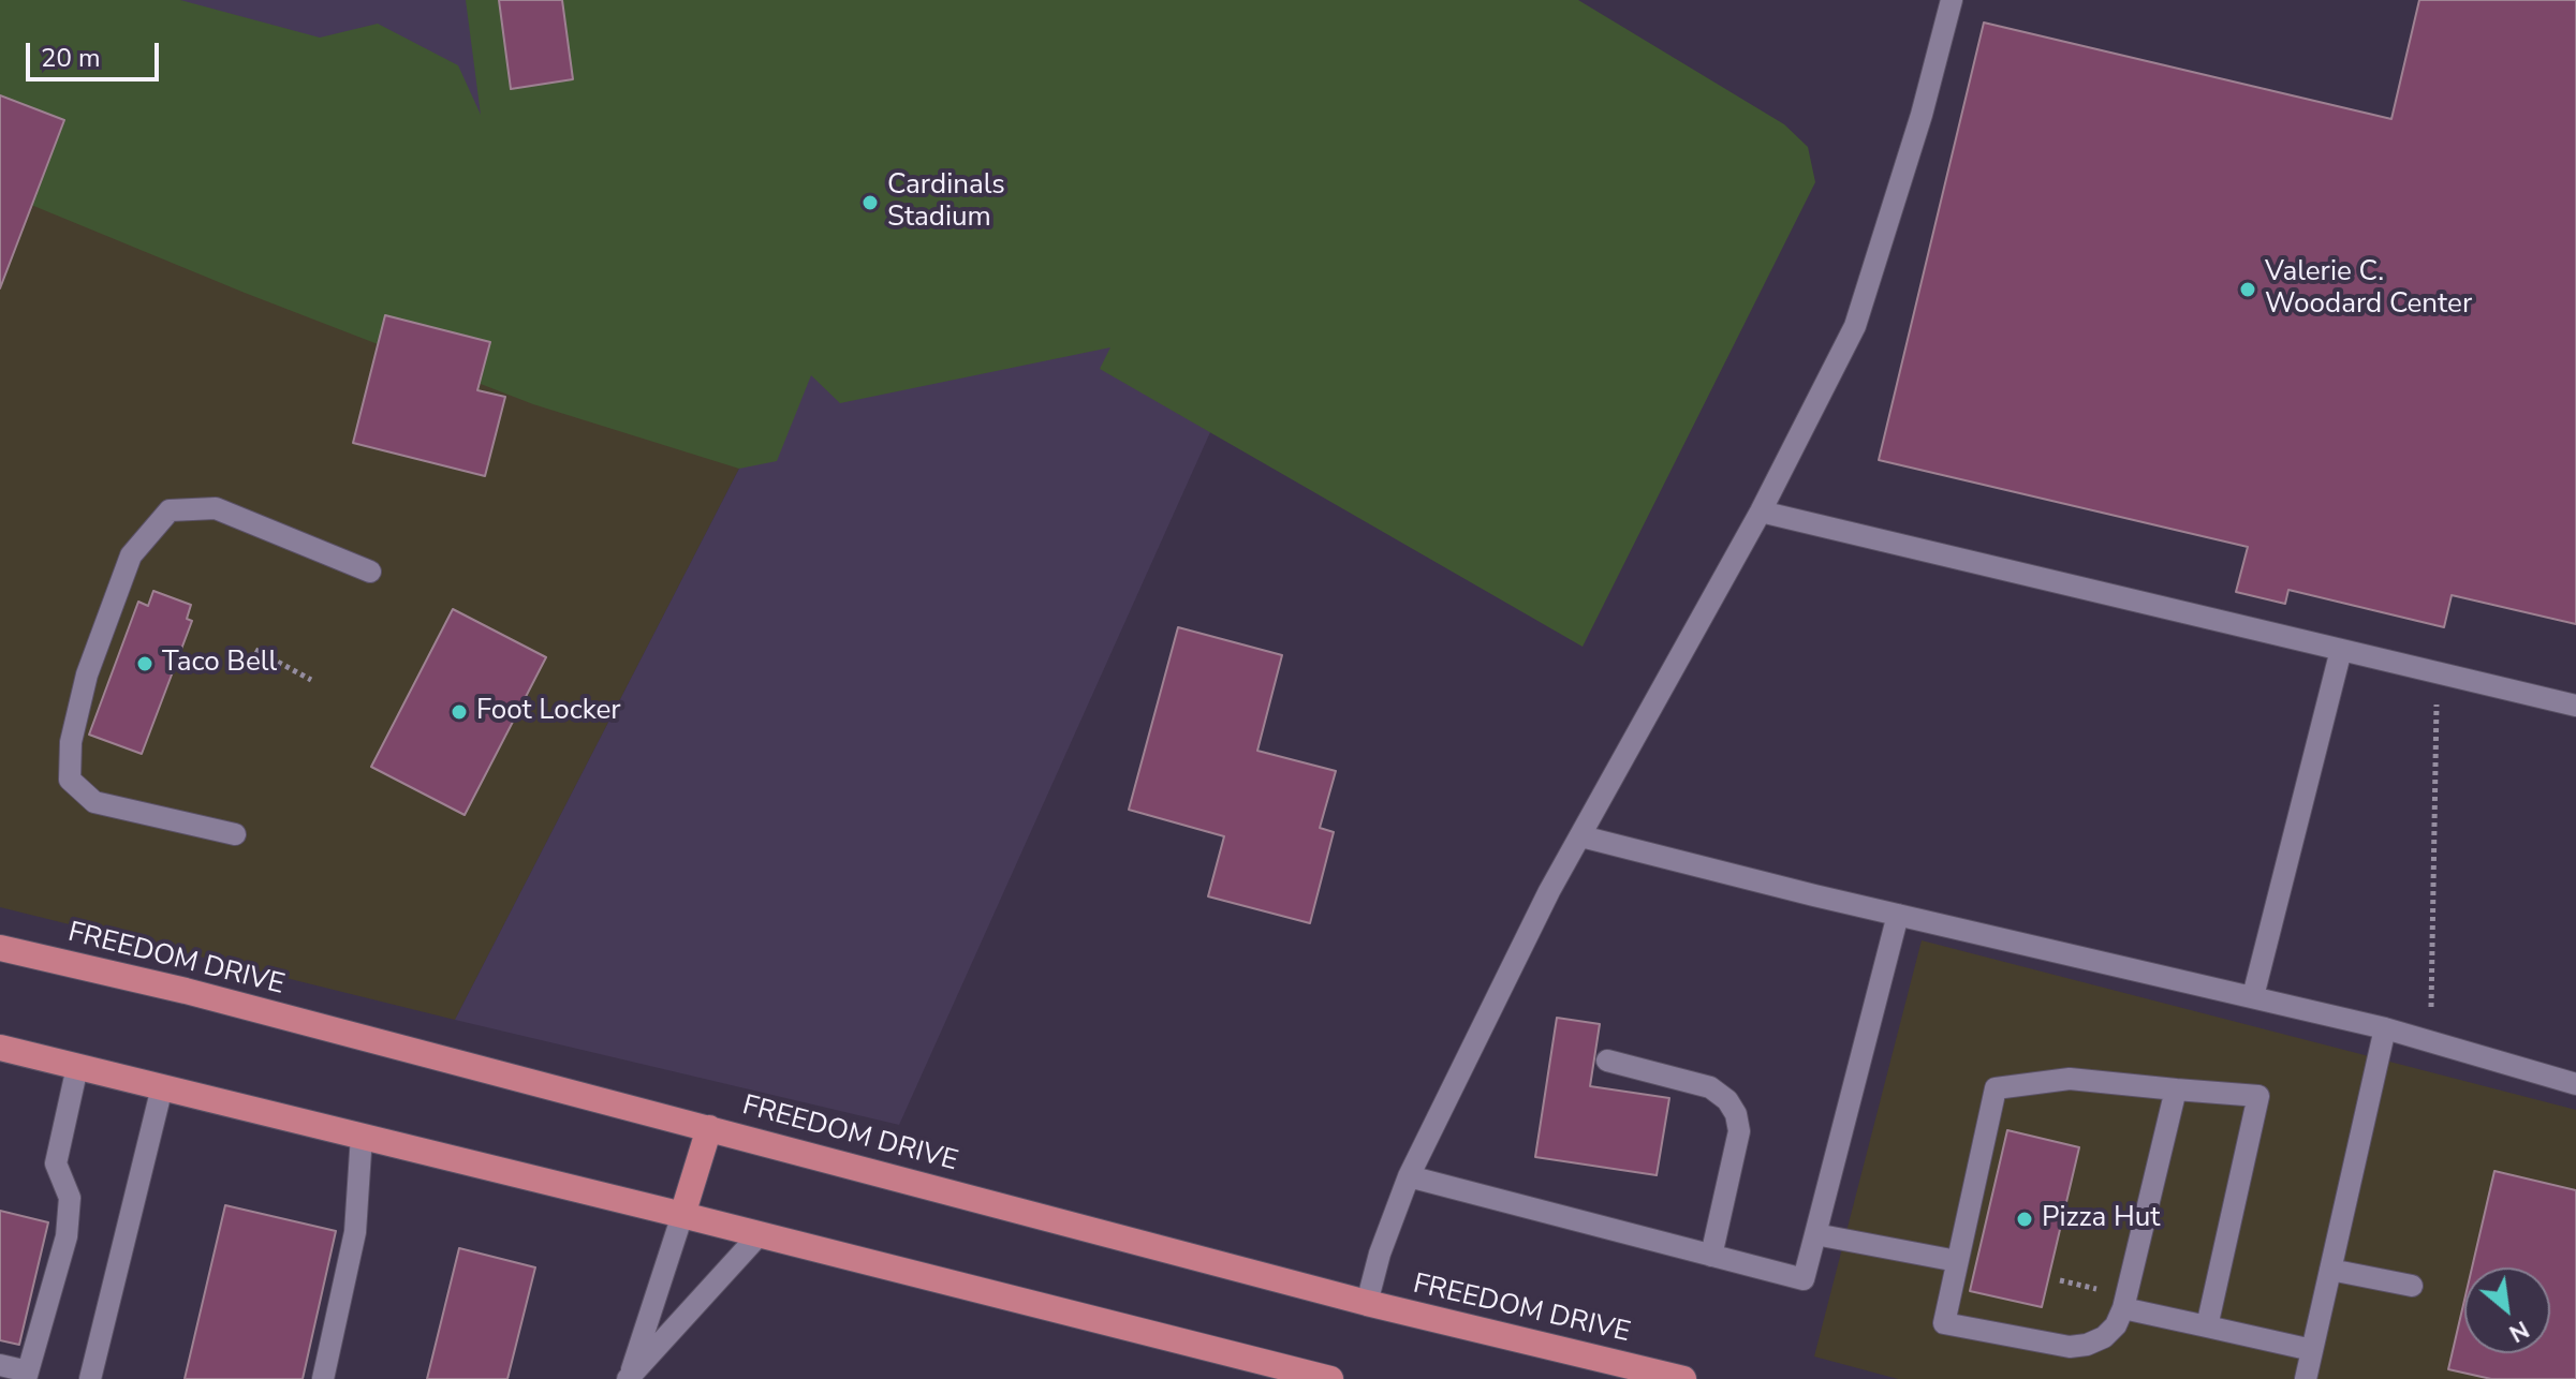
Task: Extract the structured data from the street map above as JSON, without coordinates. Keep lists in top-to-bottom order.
{
  "streets": {
    "main road": ["FREEDOM DRIVE"]
  },
  "places": [
    "Cardinals Stadium",
    "Valerie C. Woodard Center",
    "Taco Bell",
    "Foot Locker",
    "Pizza Hut"
  ],
  "scale_bar": "20 m",
  "north": "bottom right"
}
